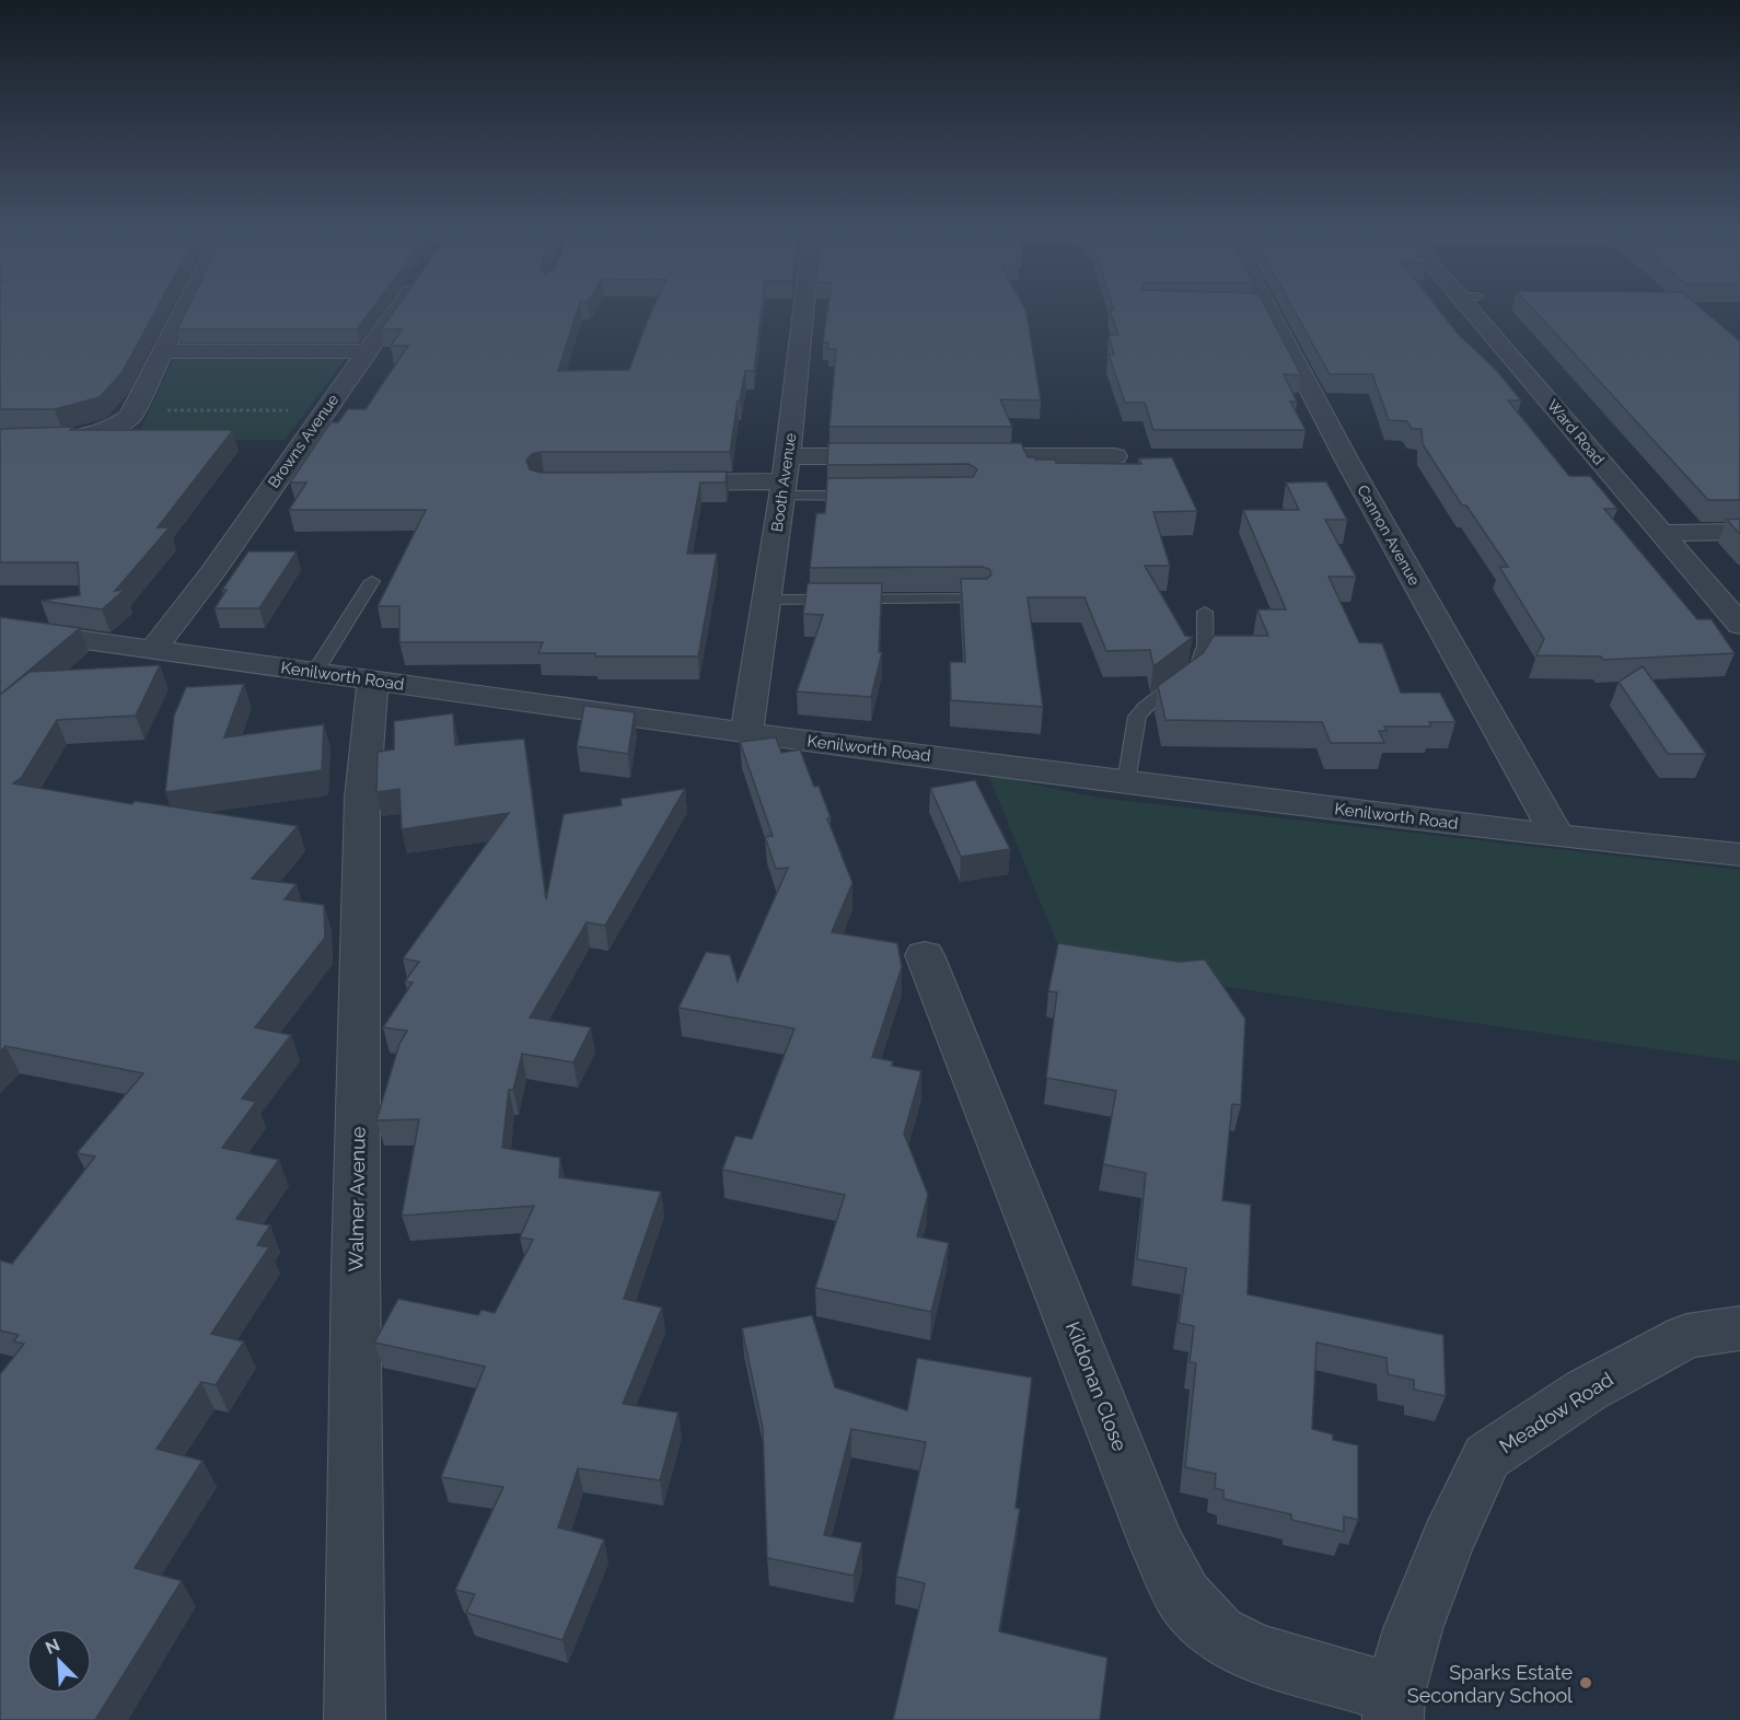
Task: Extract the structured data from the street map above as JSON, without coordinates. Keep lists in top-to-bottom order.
{
  "streets": {
    "street": [
      "Ward Road",
      "Browns Avenue",
      "Booth Avenue",
      "Cannon Avenue",
      "Kenilworth Road",
      "Walmer Avenue",
      "Kildonan Close",
      "Meadow Road"
    ]
  },
  "crossings": [
    ["Browns Avenue", "Kenilworth Road"],
    ["Booth Avenue", "Kenilworth Road"],
    ["Cannon Avenue", "Kenilworth Road"],
    ["Kenilworth Road", "Walmer Avenue"],
    ["Kildonan Close", "Meadow Road"]
  ],
  "places": ["Sparks Estate Secondary School"],
  "north": "top left"
}
